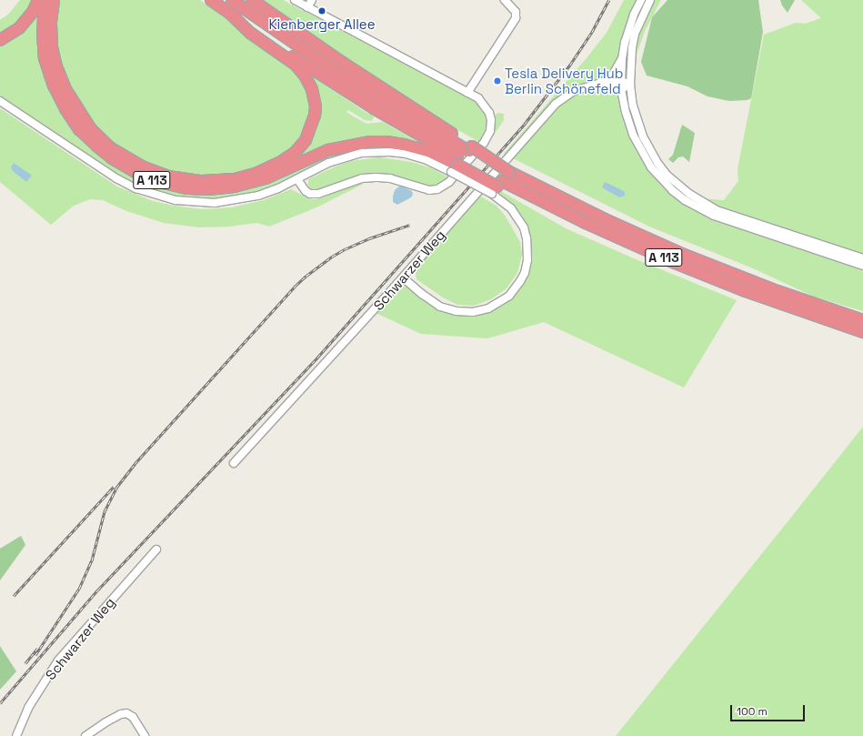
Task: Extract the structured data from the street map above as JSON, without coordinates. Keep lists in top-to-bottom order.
{
  "streets": {
    "highway": ["A 113"],
    "street": ["Schwarzer Weg"]
  },
  "places": ["Kienberger Allee", "Tesla Delivery Hub Berlin Schönefeld"],
  "scale_bar": "100 m"
}
